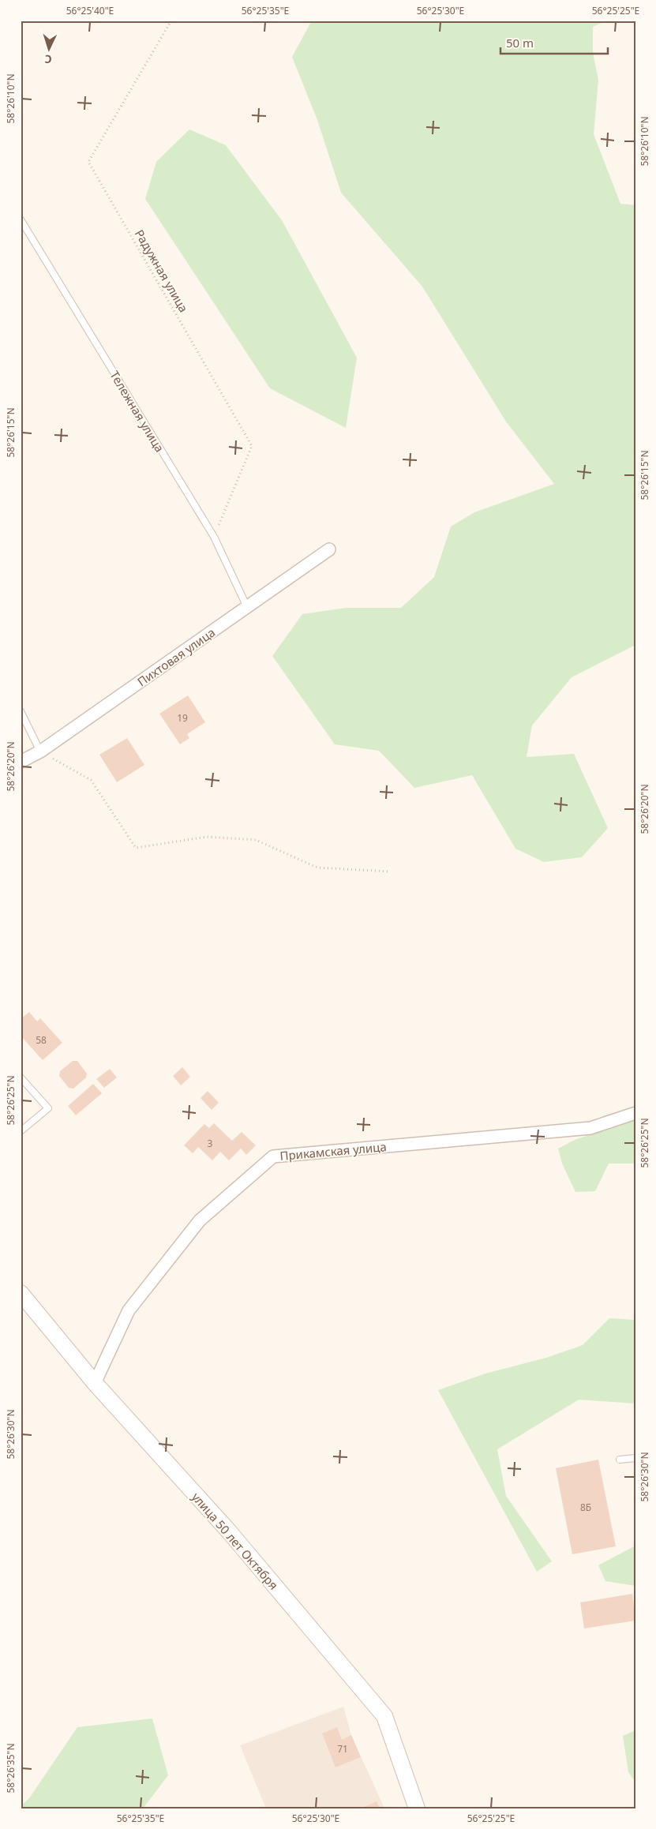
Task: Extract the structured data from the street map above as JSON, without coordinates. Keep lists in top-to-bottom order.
{
  "streets": {
    "main road": ["улица 50 лет Октября"],
    "street": ["Пихтовая улица", "Прикамская улица"],
    "lane": ["Тележная улица"],
    "path": ["Радужная улица"]
  },
  "crossings": [
    ["Радужная улица", "Тележная улица"],
    ["Тележная улица", "Пихтовая улица"],
    ["Прикамская улица", "улица 50 лет Октября"]
  ],
  "house_numbers": [
    "19",
    "58",
    "3",
    "8Б",
    "71"
  ],
  "scale_bar": "50 m",
  "north": "bottom",
  "coordinates": [
    "56°25'40\"E",
    "56°25'35\"E",
    "56°25'30\"E",
    "56°25'25\"E",
    "58°26'10\"N",
    "58°26'15\"N",
    "58°26'20\"N",
    "58°26'25\"N",
    "58°26'30\"N",
    "58°26'35\"N"
  ]
}
